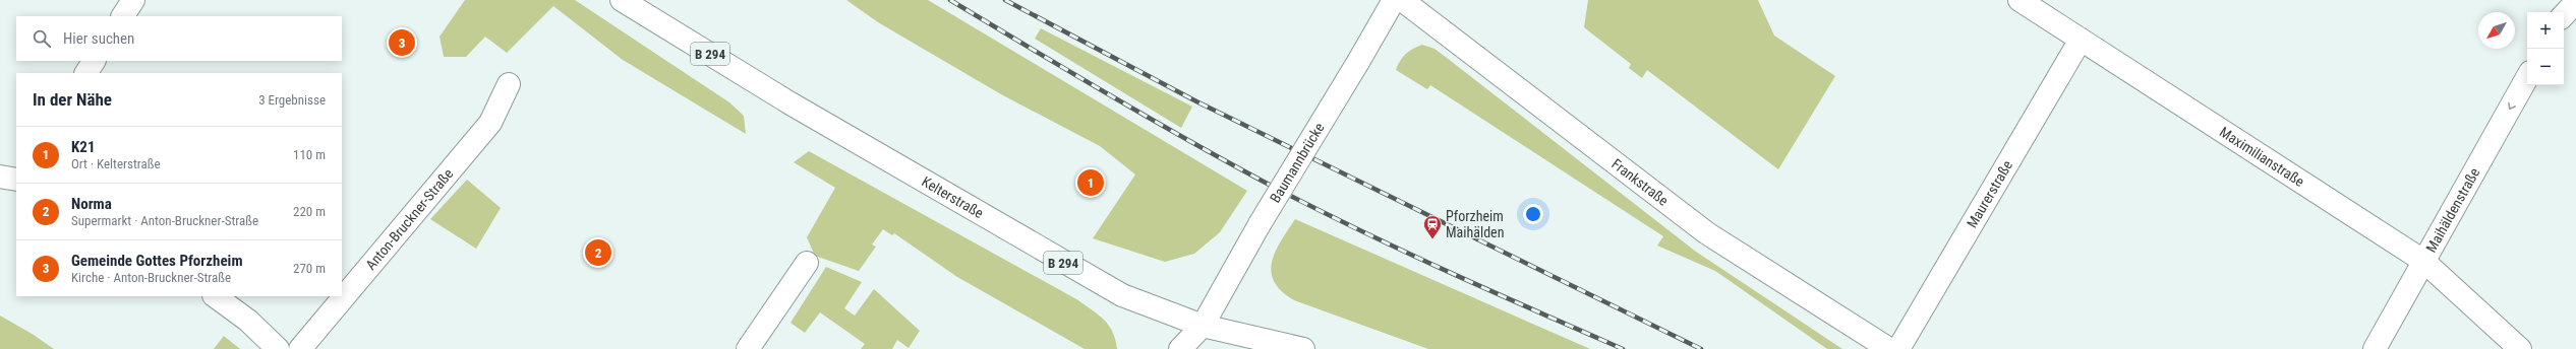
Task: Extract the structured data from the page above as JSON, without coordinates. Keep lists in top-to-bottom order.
{
  "streets": {
    "street": [
      "B 294",
      "Maximilianstraße",
      "Baumannbrücke",
      "Frankstraße",
      "Maurerstraße",
      "Kelterstraße",
      "Maihäldenstraße",
      "Anton-Bruckner-Straße"
    ]
  },
  "crossings": [
    ["Maximilianstraße", "Maurerstraße"],
    ["Maximilianstraße", "Maihäldenstraße"],
    ["Baumannbrücke", "Kelterstraße"]
  ],
  "one_way": ["Maihäldenstraße"],
  "places": {
    "station": ["Pforzheim Maihälden"]
  },
  "north": "bottom left",
  "page": {
    "map_buttons": ["+", "−"],
    "search": "Hier suchen",
    "pins": ["3", "1", "2"],
    "heading": ["In der Nähe", "3 Ergebnisse"],
    "list": [
      {
        "mark": "1",
        "name": "K21",
        "note": "Ort · Kelterstraße",
        "value": "110 m"
      },
      {
        "mark": "2",
        "name": "Norma",
        "note": "Supermarkt · Anton-Bruckner-Straße",
        "value": "220 m"
      },
      {
        "mark": "3",
        "name": "Gemeinde Gottes Pforzheim",
        "note": "Kirche · Anton-Bruckner-Straße",
        "value": "270 m"
      }
    ]
  }
}
